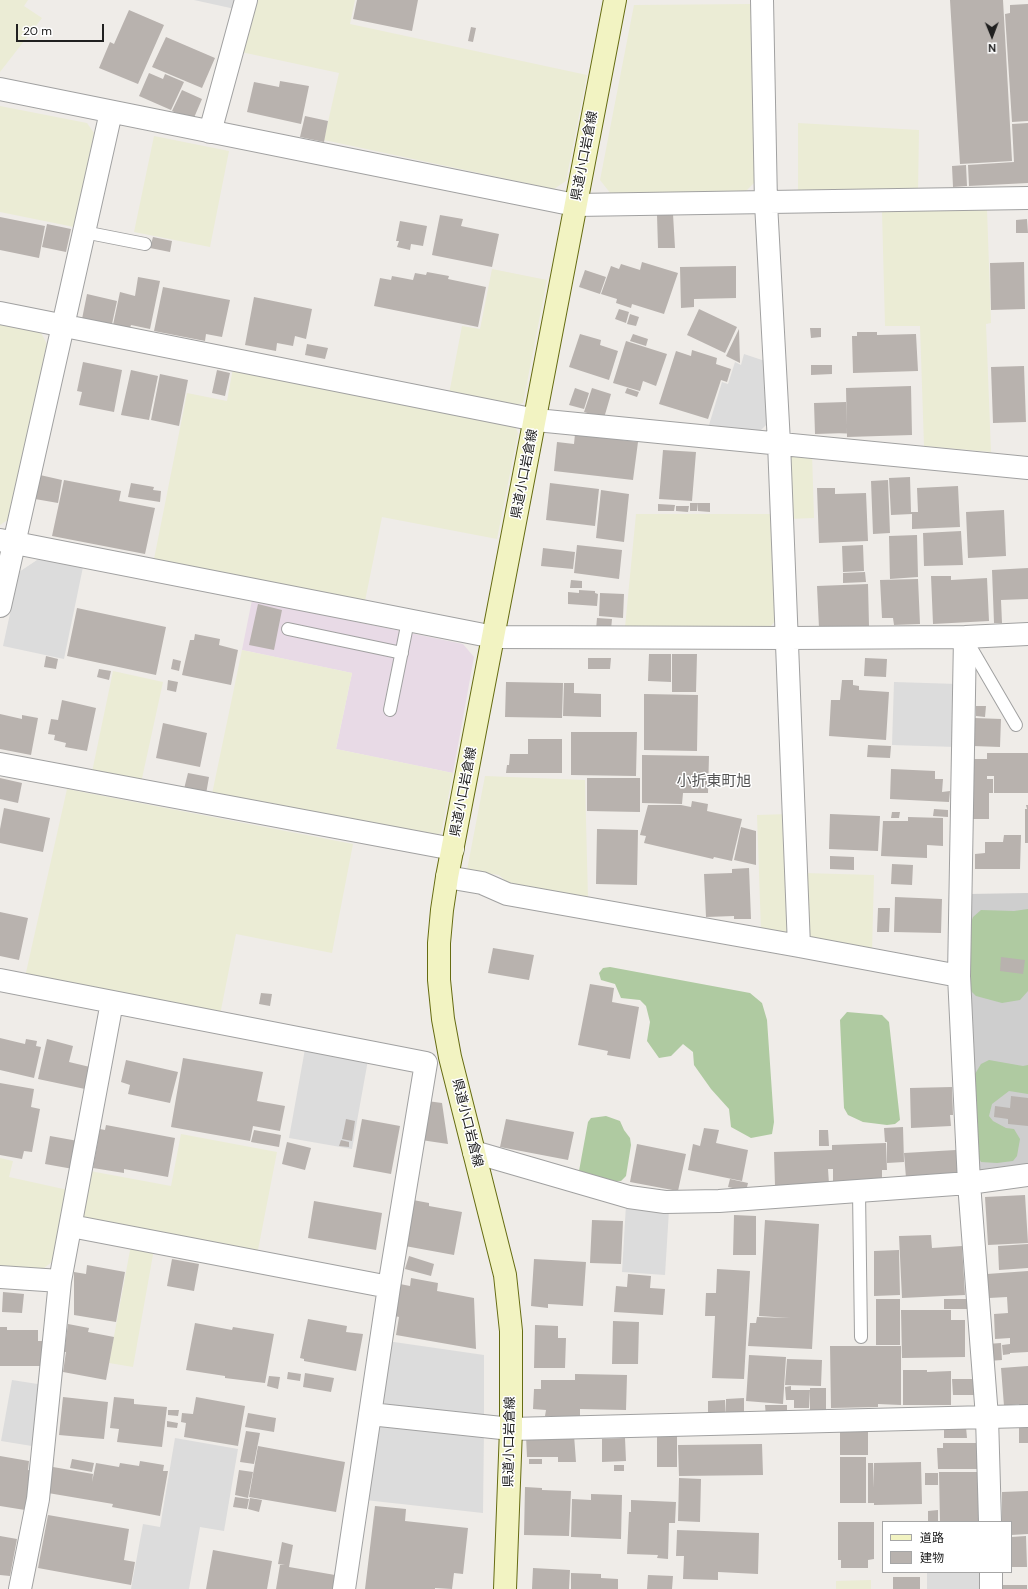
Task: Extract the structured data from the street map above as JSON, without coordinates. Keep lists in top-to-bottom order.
{
  "streets": {
    "main road": ["県道小口岩倉線"]
  },
  "districts": ["小折東町旭"],
  "legend": ["道路", "建物"],
  "scale_bar": "20 m",
  "north": "bottom"
}
